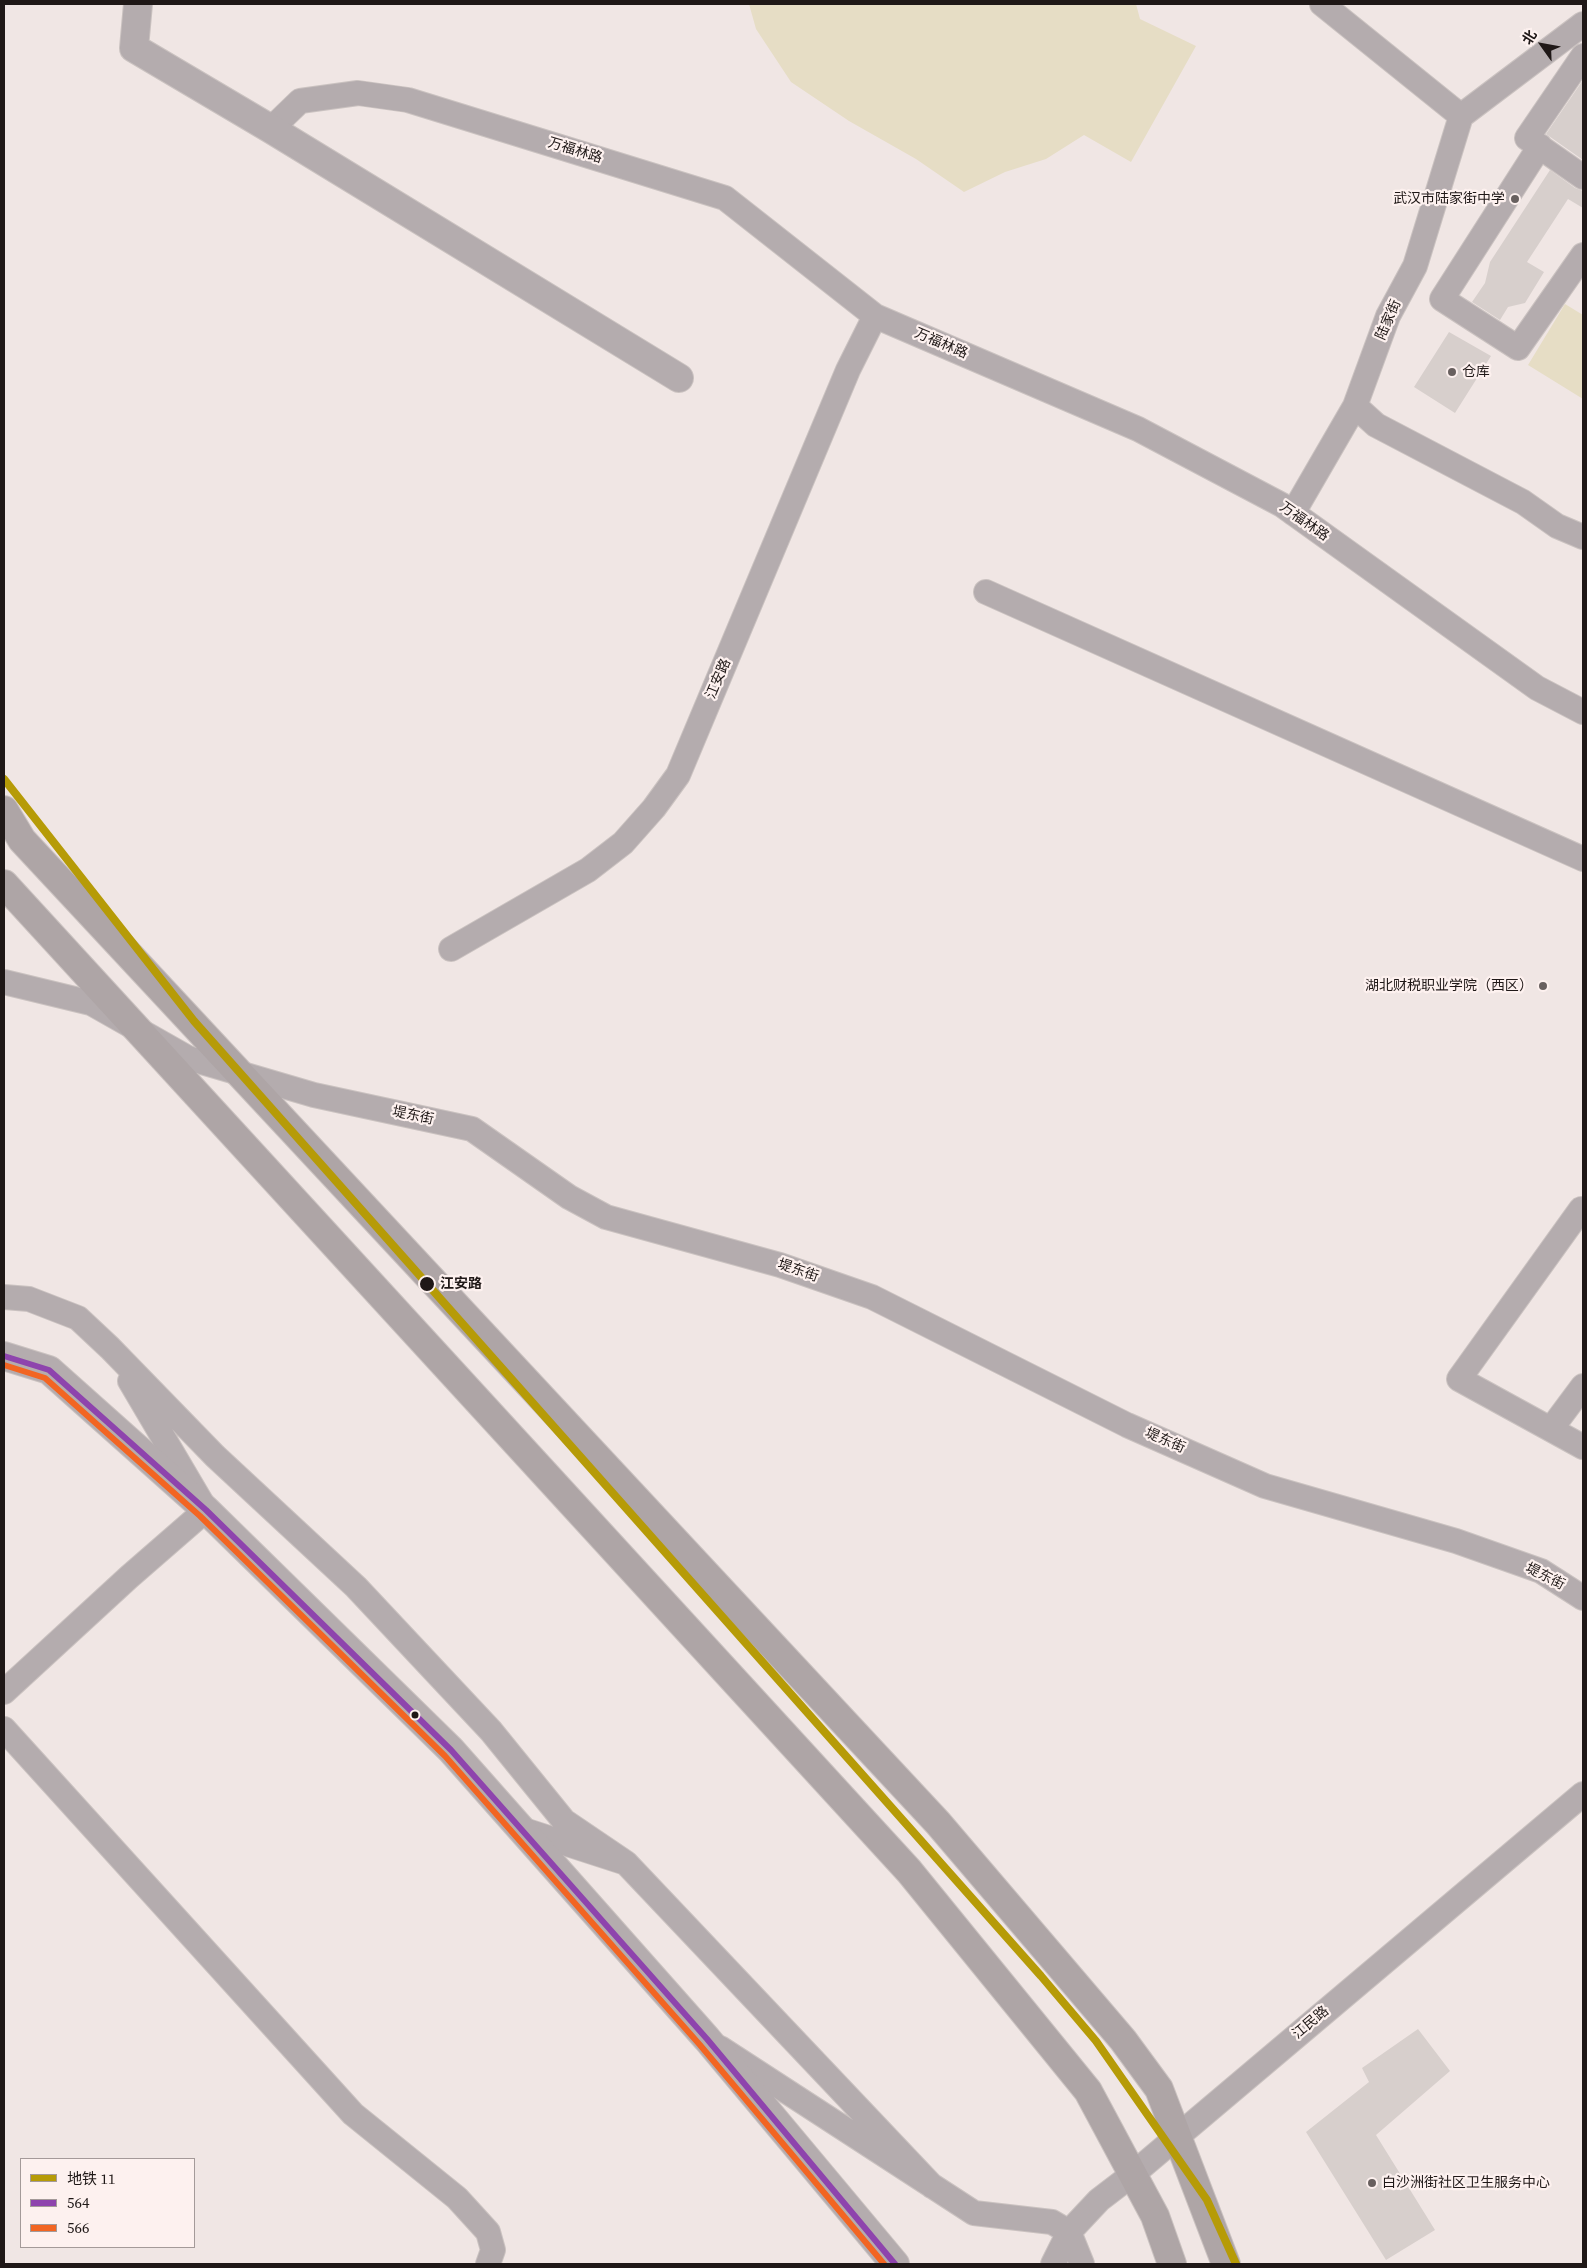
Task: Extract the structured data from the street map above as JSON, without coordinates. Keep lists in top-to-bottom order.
{
  "streets": {
    "street": [
      "万福林路",
      "陆家街",
      "江安路",
      "堤东街",
      "江民路"
    ]
  },
  "crossings": [
    ["万福林路", "陆家街"],
    ["万福林路", "江安路"]
  ],
  "places": [
    "武汉市陆家街中学",
    "仓库",
    "湖北财税职业学院（西区）",
    "江安路",
    "白沙洲街社区卫生服务中心"
  ],
  "lines": ["metro line 11", "transit line 564", "transit line 566"],
  "legend": ["地铁 11", "564", "566"],
  "north": "top left"
}
